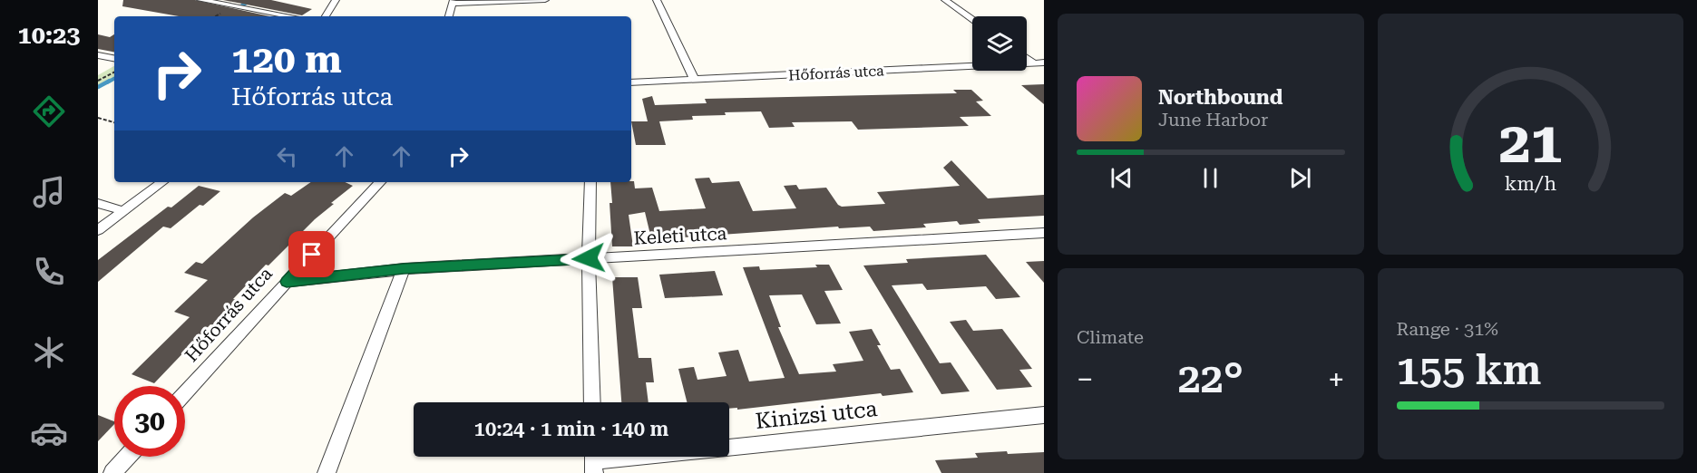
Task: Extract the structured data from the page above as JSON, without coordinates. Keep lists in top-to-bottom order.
{
  "streets": {
    "street": ["Hőforrás utca", "Keleti utca", "Kinizsi utca"]
  },
  "crossings": [
    ["Hőforrás utca", "Keleti utca"]
  ],
  "page": {
    "tabs": "10:23",
    "turn": ["120 m", "Hőforrás utca"],
    "song": ["Northbound", "June Harbor"],
    "tile": [
      "Climate",
      ["Range · 31%", "155 km"]
    ],
    "heat": ["−", "22°", "+"],
    "limit": "30",
    "trip": "10:24 · 1 min · 140 m",
    "gauge": ["21", "km/h"]
  }
}
